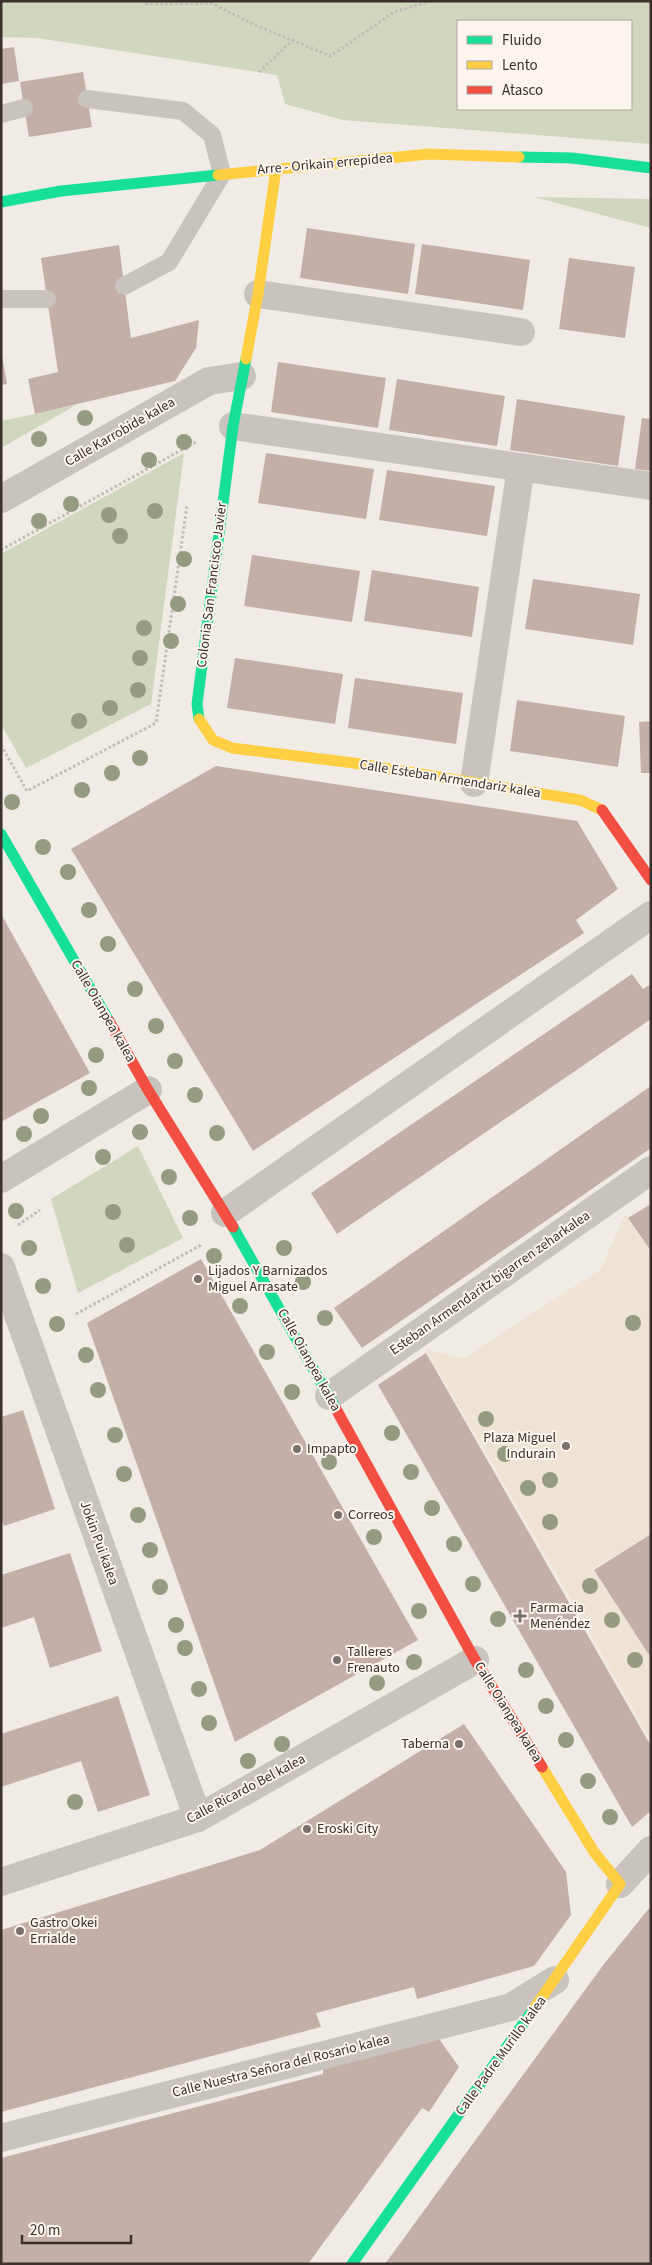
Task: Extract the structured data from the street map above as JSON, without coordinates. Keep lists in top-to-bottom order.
{
  "streets": {
    "street": [
      "Arre - Orikain errepidea",
      "Calle Karrobide kalea",
      "Colonia San Francisco Javier",
      "Calle Esteban Armendariz kalea",
      "Calle Oianpea kalea",
      "Esteban Armendaritz bigarren zeharkalea",
      "Jokin Pui kalea",
      "Calle Ricardo Bel kalea",
      "Calle Padre Murillo kalea",
      "Calle Nuestra Señora del Rosario kalea"
    ]
  },
  "crossings": [
    ["Arre - Orikain errepidea", "Colonia San Francisco Javier"],
    ["Calle Karrobide kalea", "Colonia San Francisco Javier"],
    ["Colonia San Francisco Javier", "Calle Esteban Armendariz kalea"],
    ["Calle Oianpea kalea", "Esteban Armendaritz bigarren zeharkalea"],
    ["Calle Oianpea kalea", "Calle Ricardo Bel kalea"],
    ["Calle Oianpea kalea", "Calle Padre Murillo kalea"],
    ["Jokin Pui kalea", "Calle Ricardo Bel kalea"],
    ["Calle Padre Murillo kalea", "Calle Nuestra Señora del Rosario kalea"]
  ],
  "places": {
    "other": [
      "Lijados Y Barnizados Miguel Arrasate",
      "Plaza Miguel Indurain",
      "Impapto",
      "Correos",
      "Talleres Frenauto",
      "Taberna",
      "Eroski City",
      "Gastro Okei Errialde"
    ],
    "health": ["Farmacia Menéndez"]
  },
  "legend": ["Fluido", "Lento", "Atasco"],
  "scale_bar": "20 m"
}
